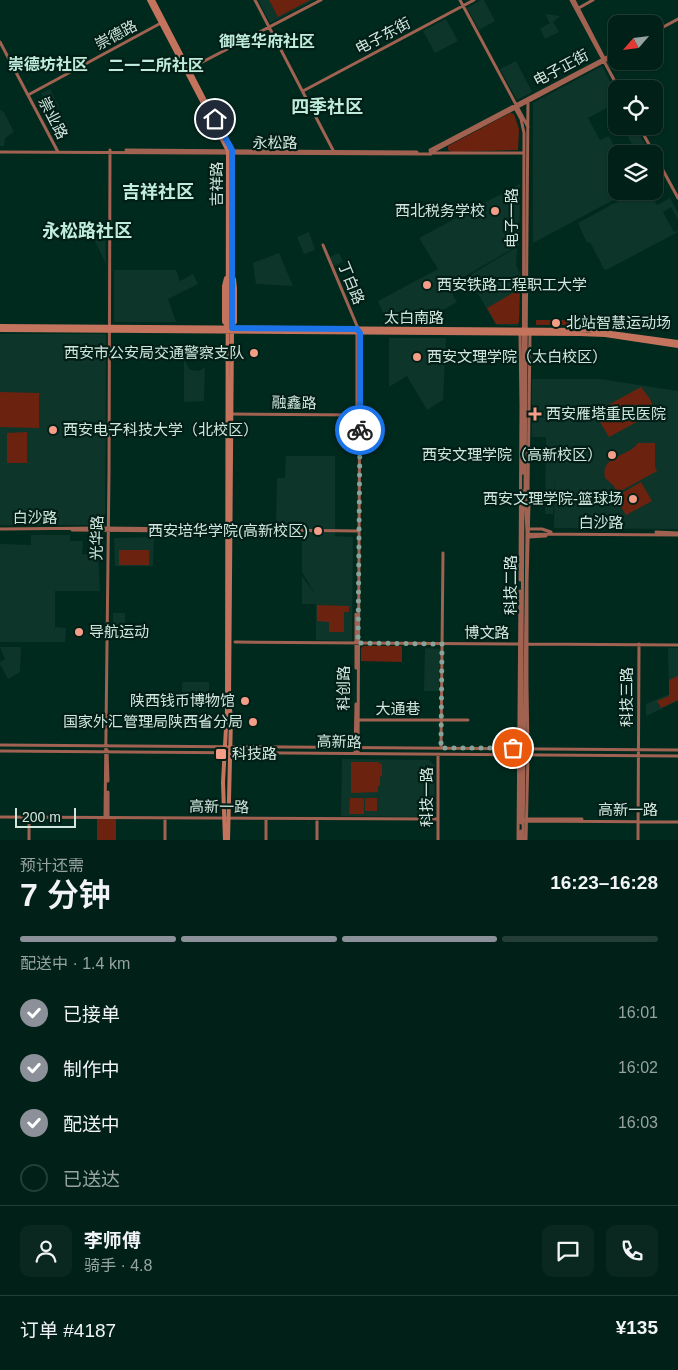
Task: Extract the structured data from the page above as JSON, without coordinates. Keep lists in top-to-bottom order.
{
  "streets": {
    "main road": ["吉祥路", "太白南路"],
    "street": [
      "崇德路",
      "电子东街",
      "电子正街",
      "崇业路",
      "永松路",
      "电子一路",
      "丁白路",
      "融鑫路",
      "白沙路",
      "光华路",
      "科技二路",
      "博文路",
      "科创路",
      "科技三路",
      "大通巷",
      "高新路",
      "科技一路",
      "高新一路"
    ]
  },
  "crossings": [
    ["崇德路", "崇业路"],
    ["崇德路", "吉祥路"],
    ["电子东街", "电子一路"],
    ["电子正街", "电子一路"],
    ["崇业路", "永松路"],
    ["永松路", "吉祥路"],
    ["永松路", "电子一路"],
    ["永松路", "光华路"],
    ["吉祥路", "太白南路"],
    ["电子一路", "太白南路"],
    ["电子一路", "科技二路"],
    ["丁白路", "太白南路"],
    ["丁白路", "科创路"],
    ["太白南路", "光华路"],
    ["太白南路", "科技二路"],
    ["太白南路", "科创路"],
    ["融鑫路", "科创路"],
    ["白沙路", "光华路"],
    ["白沙路", "科技二路"],
    ["白沙路", "科创路"],
    ["光华路", "高新路"],
    ["光华路", "高新一路"],
    ["科技二路", "博文路"],
    ["科技二路", "高新路"],
    ["科技二路", "高新一路"],
    ["博文路", "科创路"],
    ["博文路", "科技三路"],
    ["博文路", "科技一路"],
    ["科创路", "大通巷"],
    ["科创路", "高新路"],
    ["科技三路", "高新路"],
    ["科技三路", "高新一路"],
    ["大通巷", "科技一路"],
    ["高新路", "科技一路"],
    ["科技一路", "高新一路"]
  ],
  "districts": [
    "御笔华府社区",
    "崇德坊社区",
    "二一二所社区",
    "四季社区",
    "吉祥社区",
    "永松路社区"
  ],
  "places": {
    "other": [
      "西北税务学校",
      "西安铁路工程职工大学",
      "北站智慧运动场",
      "西安市公安局交通警察支队",
      "西安文理学院（太白校区）",
      "西安电子科技大学（北校区）",
      "西安文理学院（高新校区）",
      "西安文理学院-篮球场",
      "西安培华学院(高新校区)",
      "导航运动",
      "陕西钱币博物馆",
      "国家外汇管理局陕西省分局"
    ],
    "health": ["西安雁塔重民医院"],
    "transit": ["科技路"]
  },
  "scale_bar": "200 m",
  "north": "bottom left",
  "page": {
    "scale": "200 m",
    "heading": ["7 分钟", "预计还需", "16:23–16:28"],
    "panel": [
      "李师傅",
      "骑手 · 4.8",
      "订单 #4187",
      "¥135"
    ],
    "bar": "配送中 · 1.4 km",
    "list": [
      ["已接单", "16:01"],
      ["制作中", "16:02"],
      ["配送中", "16:03"],
      "已送达"
    ]
  }
}
